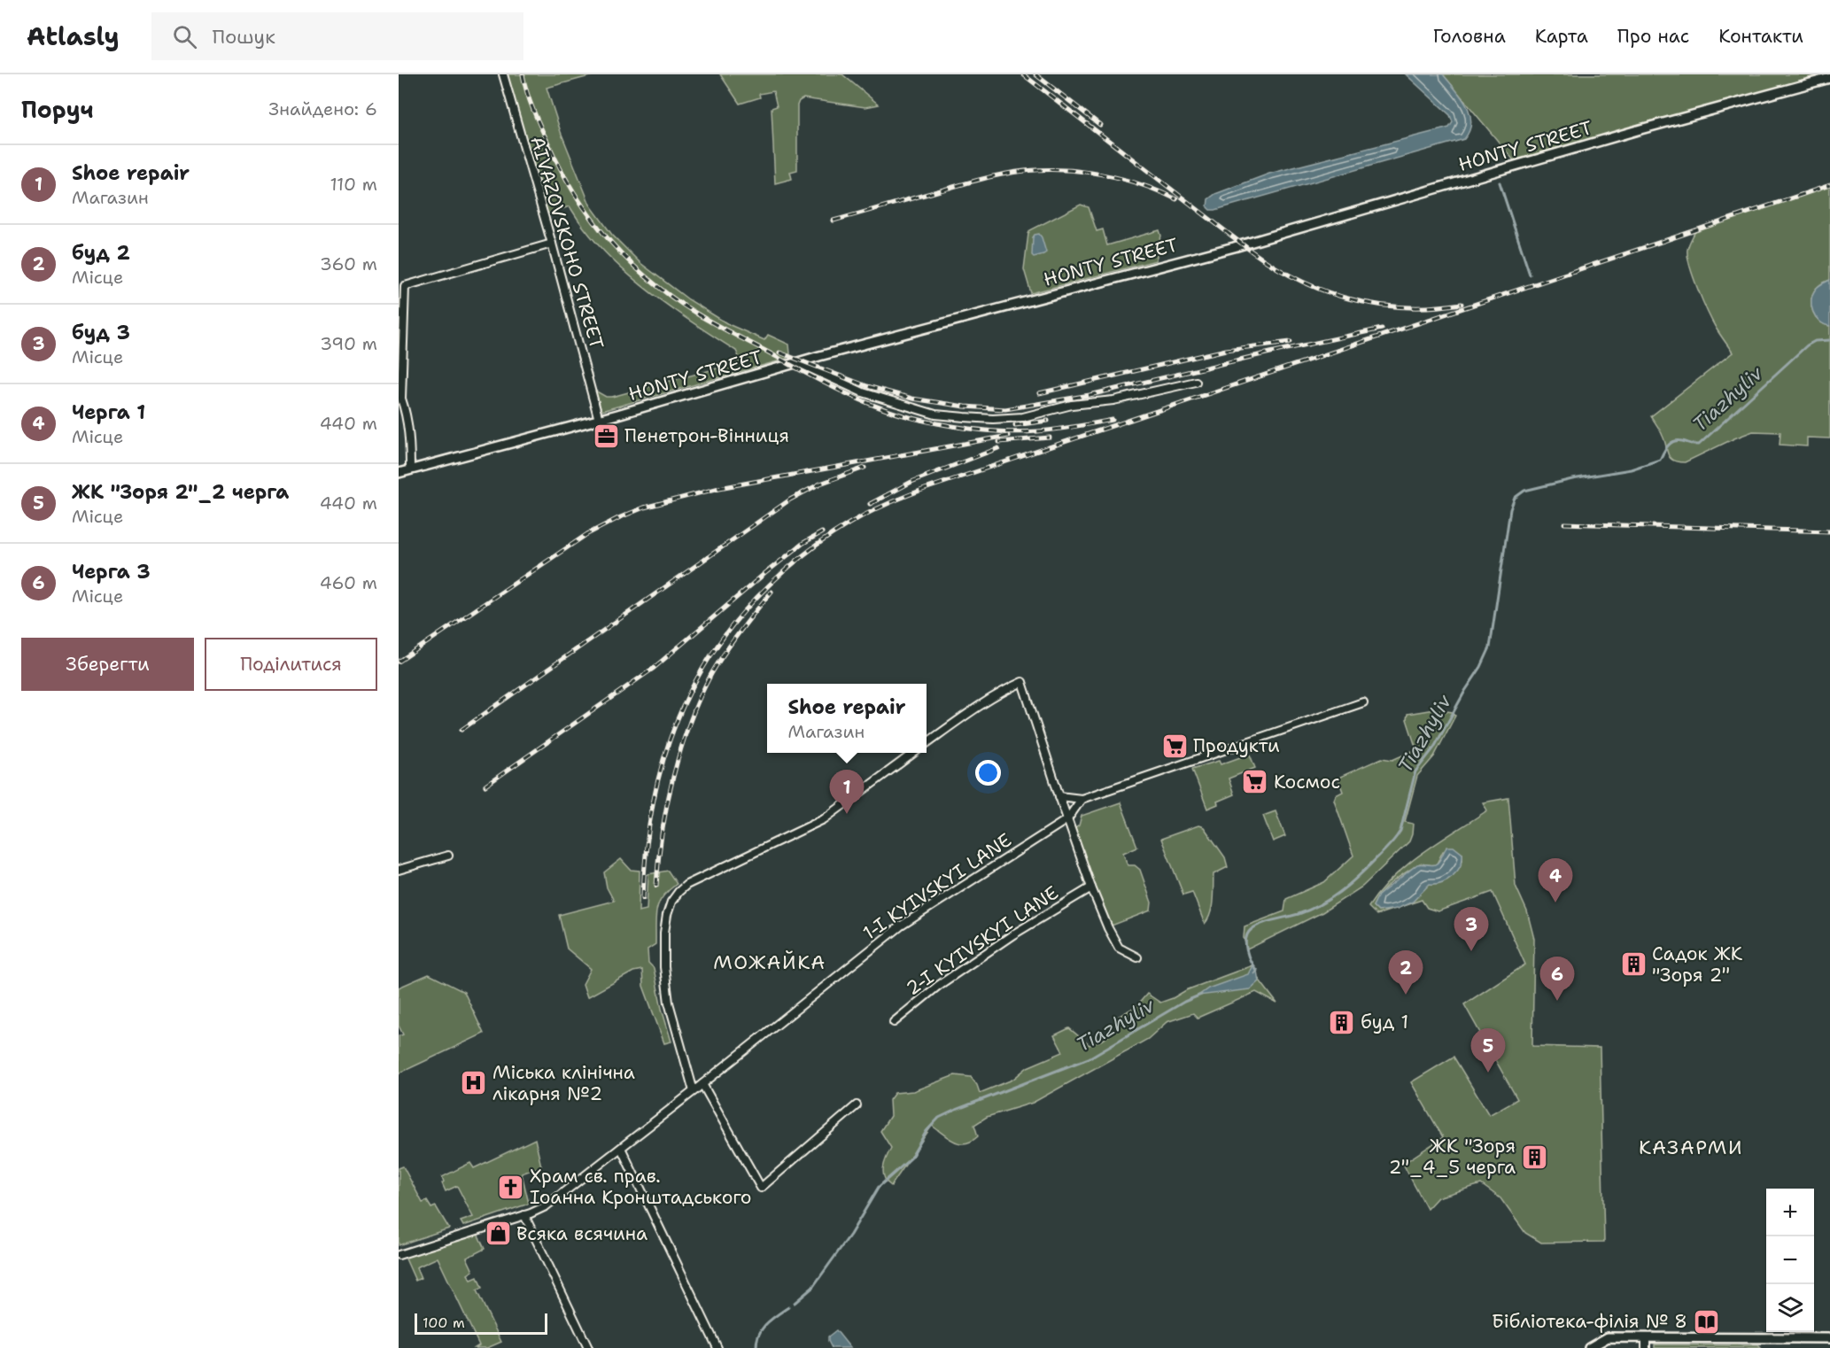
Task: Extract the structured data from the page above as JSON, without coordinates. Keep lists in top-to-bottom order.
{
  "streets": {
    "street": [
      "HONTY STREET",
      "AIVAZOVSKOHO STREET",
      "1-I KYIVSKYI LANE",
      "2-I KYIVSKYI LANE"
    ]
  },
  "crossings": [
    ["HONTY STREET", "AIVAZOVSKOHO STREET"]
  ],
  "districts": ["МОЖАЙКА", "КАЗАРМИ"],
  "water": ["Tiazhyliv"],
  "places": {
    "office": ["Пенетрон-Вінниця"],
    "supermarket": ["Продукти", "Космос"],
    "building": ["Садок ЖК \"Зоря 2\"", "буд 1", "ЖК \"Зоря 2\"_4_5 черга"],
    "hospital": ["Міська клінічна лікарня №2"],
    "church": ["Храм св. прав. Іоанна Кронштадського"],
    "shop": ["Всяка всячина"],
    "library": ["Бібліотека-філія № 8"]
  },
  "scale_bar": "100 m",
  "page": {
    "header": "Atlasly",
    "search": "Пошук",
    "nav": [
      "Головна",
      "Карта",
      "Про нас",
      "Контакти"
    ],
    "heading": ["Поруч", "Знайдено: 6"],
    "list": [
      {
        "mark": "1",
        "name": "Shoe repair",
        "note": "Магазин",
        "value": "110 m"
      },
      {
        "mark": "2",
        "name": "буд 2",
        "note": "Місце",
        "value": "360 m"
      },
      {
        "mark": "3",
        "name": "буд 3",
        "note": "Місце",
        "value": "390 m"
      },
      {
        "mark": "4",
        "name": "Черга 1",
        "note": "Місце",
        "value": "440 m"
      },
      {
        "mark": "5",
        "name": "ЖК \"Зоря 2\"_2 черга",
        "note": "Місце",
        "value": "440 m"
      },
      {
        "mark": "6",
        "name": "Черга 3",
        "note": "Місце",
        "value": "460 m"
      }
    ],
    "buttons": ["Зберегти", "Поділитися"],
    "popup": ["Shoe repair", "Магазин"],
    "pins": [
      "1",
      "4",
      "3",
      "2",
      "6",
      "5"
    ],
    "map_buttons": ["+", "−"],
    "scale": "100 m"
  }
}
